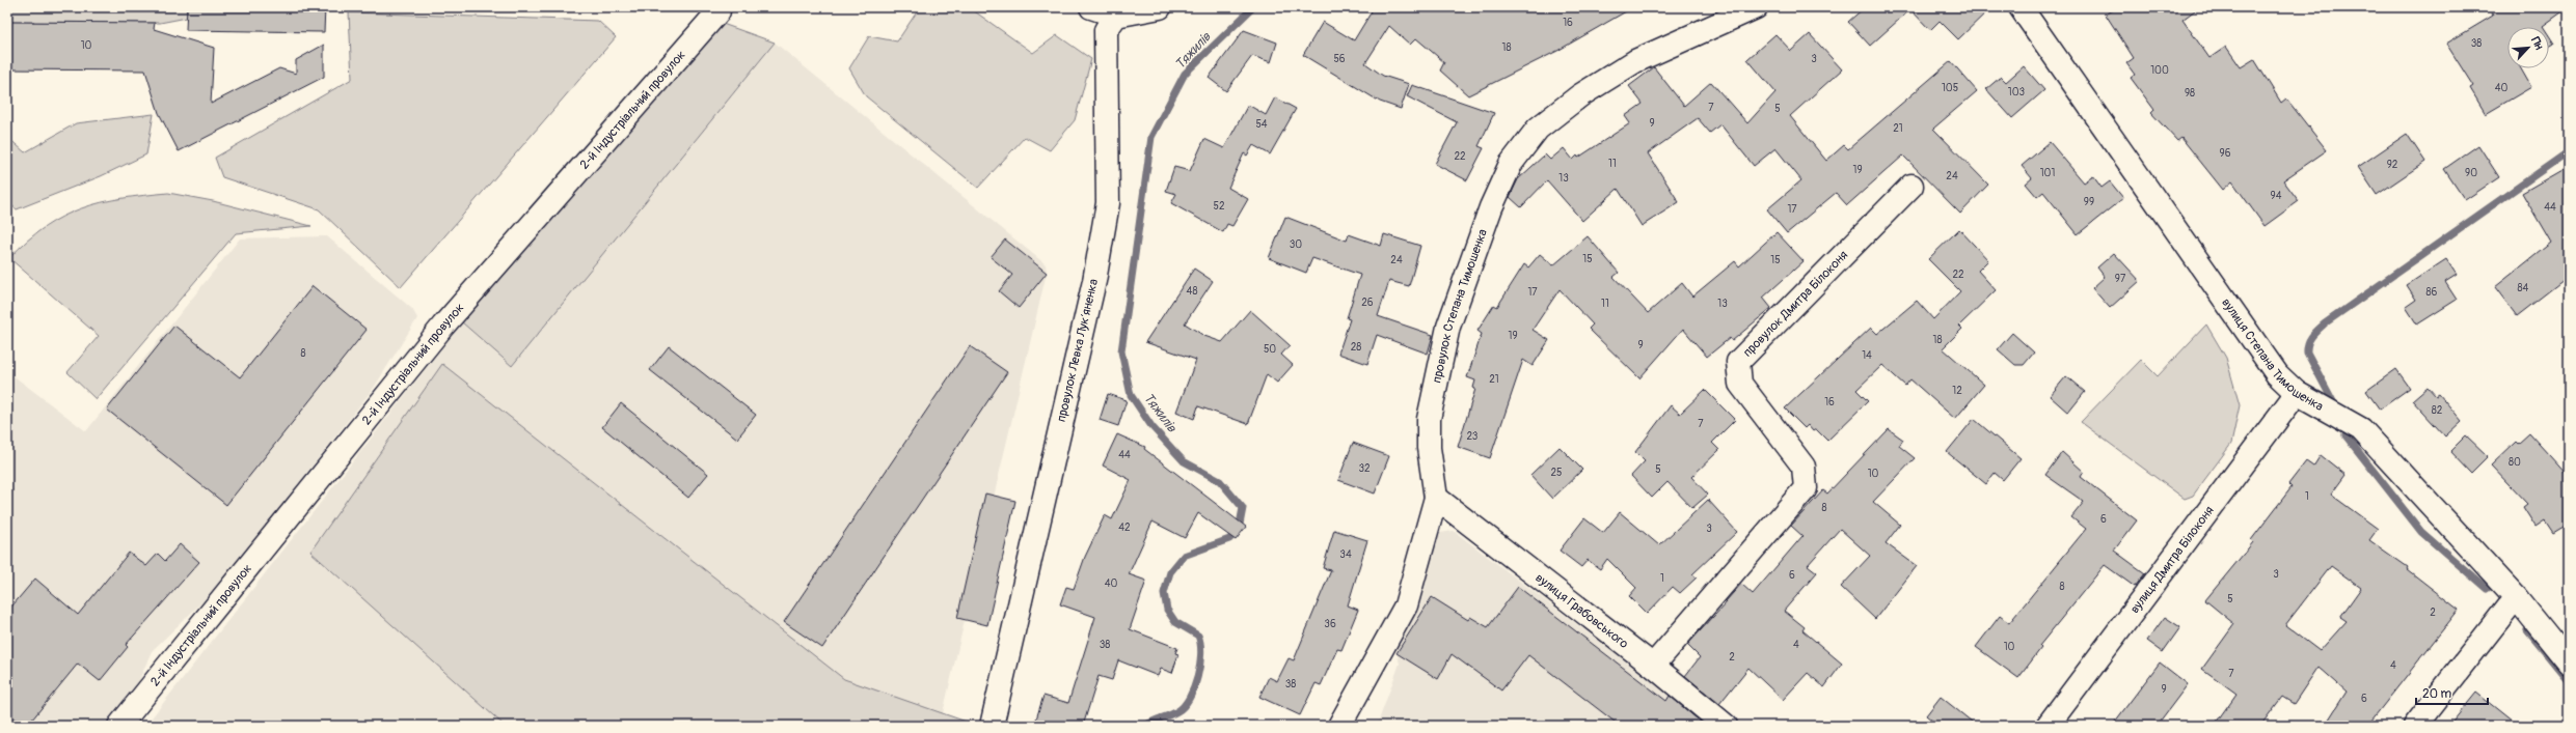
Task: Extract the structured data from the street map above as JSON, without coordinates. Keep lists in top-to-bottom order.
{
  "streets": {
    "street": [
      "2-й Індустріальний провулок",
      "провулок Дмитра Білоконя",
      "провулок Степана Тимошенка",
      "провулок Левка Лукʼяненка",
      "вулиця Степана Тимошенка",
      "вулиця Дмитра Білоконя",
      "вулиця Грабовського"
    ]
  },
  "crossings": [
    ["провулок Дмитра Білоконя", "вулиця Грабовського"],
    ["провулок Степана Тимошенка", "вулиця Грабовського"],
    ["вулиця Степана Тимошенка", "вулиця Дмитра Білоконя"]
  ],
  "water": ["Тяжилів"],
  "house_numbers": [
    "16",
    "38",
    "10",
    "18",
    "56",
    "3",
    "100",
    "105",
    "40",
    "103",
    "98",
    "7",
    "5",
    "9",
    "54",
    "21",
    "96",
    "22",
    "11",
    "92",
    "19",
    "101",
    "90",
    "24",
    "13",
    "94",
    "99",
    "52",
    "44",
    "17",
    "30",
    "15",
    "24",
    "15",
    "22",
    "97",
    "84",
    "48",
    "17",
    "86",
    "26",
    "11",
    "13",
    "19",
    "18",
    "9",
    "28",
    "50",
    "8",
    "14",
    "21",
    "12",
    "16",
    "82",
    "7",
    "23",
    "44",
    "80",
    "32",
    "5",
    "25",
    "10",
    "1",
    "8",
    "6",
    "42",
    "3",
    "34",
    "3",
    "6",
    "1",
    "40",
    "8",
    "5",
    "2",
    "36",
    "38",
    "4",
    "10",
    "2",
    "4",
    "7",
    "38",
    "9",
    "6"
  ],
  "scale_bar": "20 m",
  "north": "top right"
}
